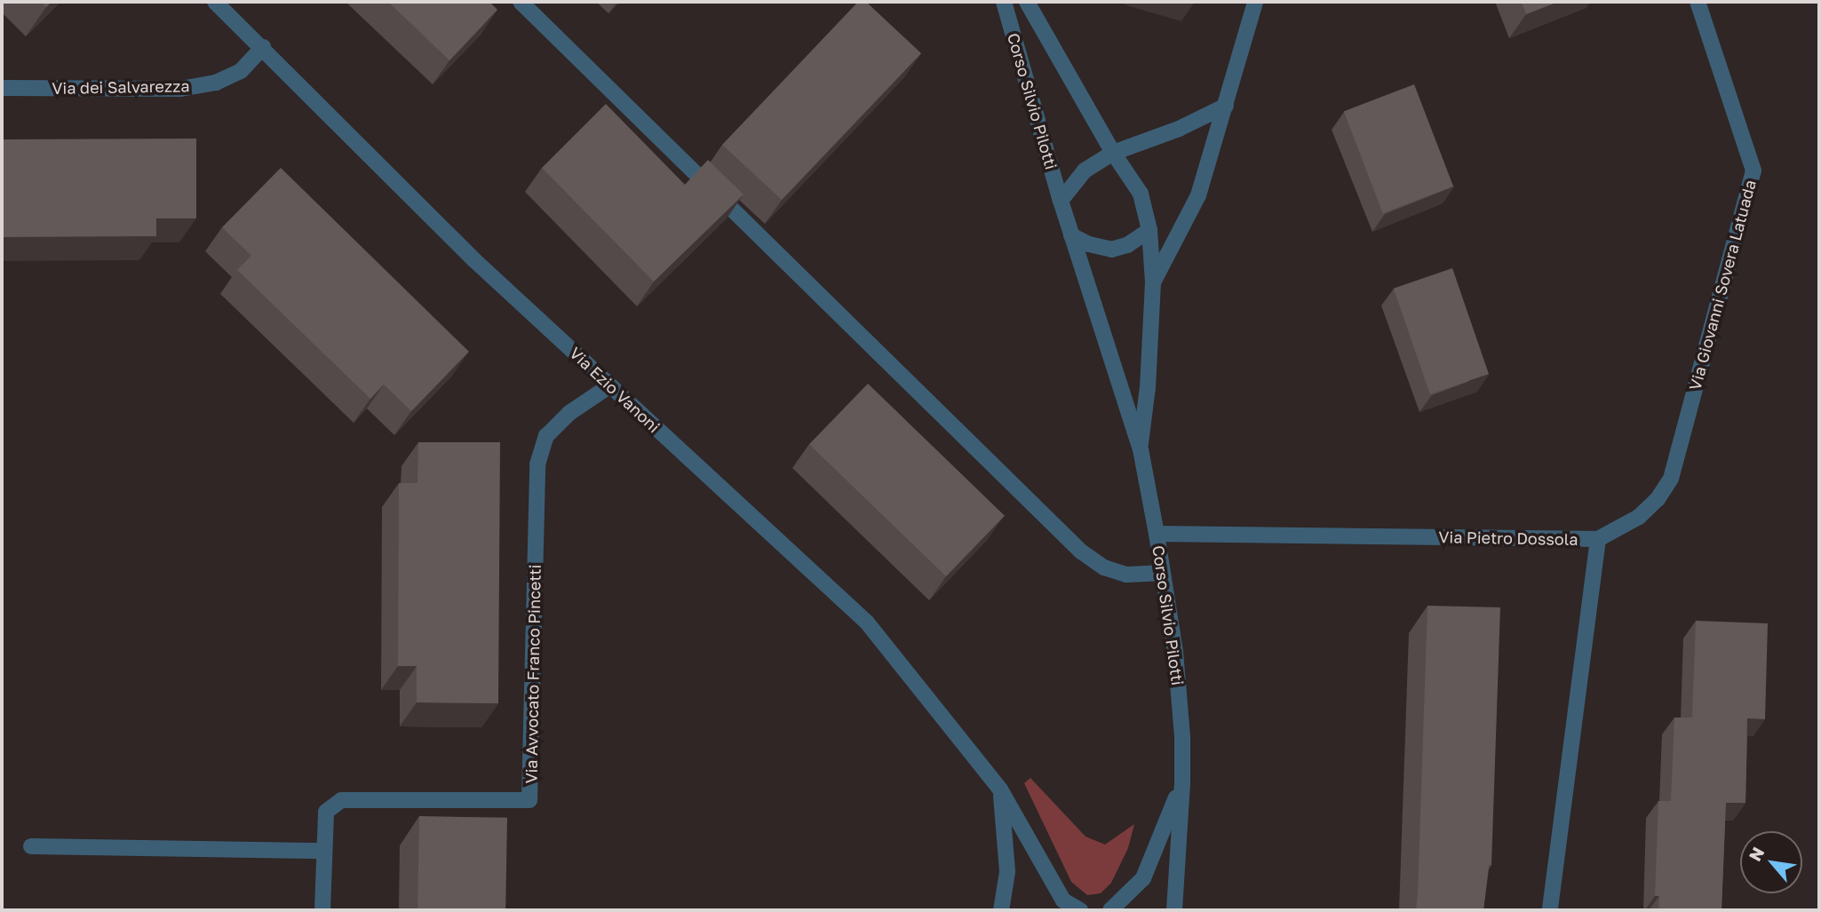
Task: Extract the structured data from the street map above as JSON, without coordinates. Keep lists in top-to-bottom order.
{
  "streets": {
    "street": [
      "Via dei Salvarezza",
      "Corso Silvio Pilotti",
      "Via Giovanni Sovera Latuada",
      "Via Ezio Vanoni",
      "Via Pietro Dossola",
      "Via Avvocato Franco Pincetti"
    ]
  },
  "crossings": [
    ["Via dei Salvarezza", "Via Ezio Vanoni"],
    ["Corso Silvio Pilotti", "Via Pietro Dossola"],
    ["Via Giovanni Sovera Latuada", "Via Pietro Dossola"],
    ["Via Ezio Vanoni", "Via Avvocato Franco Pincetti"]
  ],
  "north": "top left"
}
